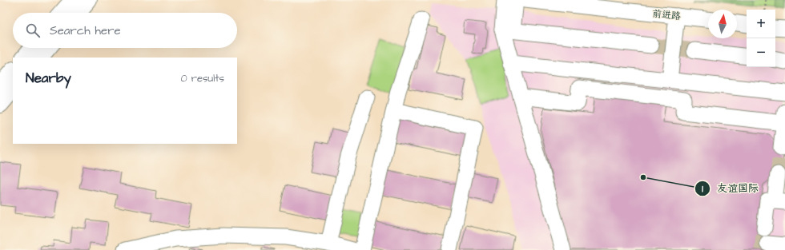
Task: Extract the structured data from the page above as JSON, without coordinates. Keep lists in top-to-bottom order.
{
  "streets": {
    "street": ["前进路"]
  },
  "places": ["友谊国际"],
  "north": "top",
  "page": {
    "map_buttons": ["+", "−"],
    "search": "Search here",
    "heading": ["Nearby", "0 results"]
  }
}
